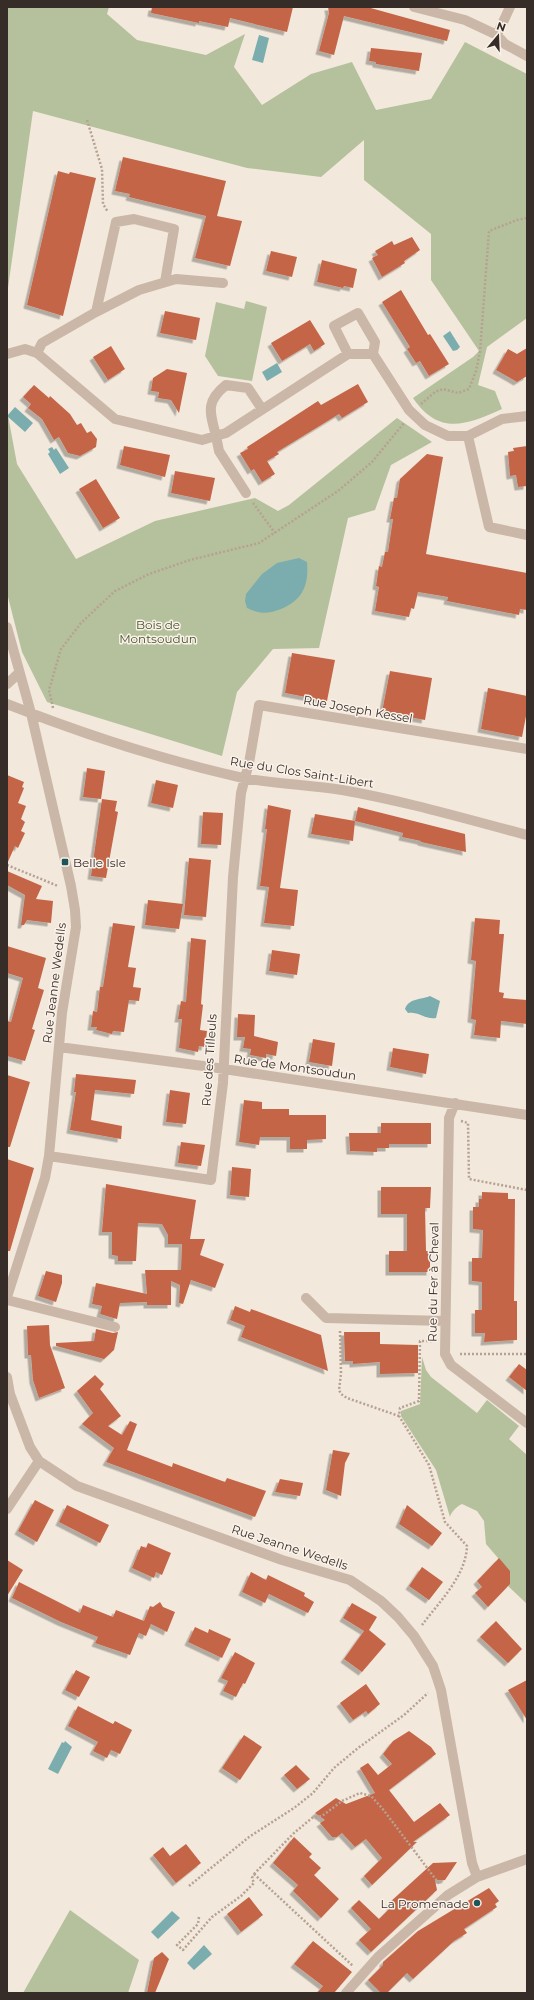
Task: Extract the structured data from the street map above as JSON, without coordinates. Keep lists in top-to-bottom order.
{
  "streets": {
    "street": [
      "Rue Joseph Kessel",
      "Rue du Clos Saint-Libert",
      "Rue Jeanne Wedells",
      "Rue des Tilleuls",
      "Rue de Montsoudun",
      "Rue du Fer à Cheval"
    ]
  },
  "crossings": [
    ["Rue Joseph Kessel", "Rue du Clos Saint-Libert"],
    ["Rue Joseph Kessel", "Rue des Tilleuls"],
    ["Rue du Clos Saint-Libert", "Rue Jeanne Wedells"],
    ["Rue du Clos Saint-Libert", "Rue des Tilleuls"],
    ["Rue Jeanne Wedells", "Rue des Tilleuls"],
    ["Rue Jeanne Wedells", "Rue de Montsoudun"],
    ["Rue des Tilleuls", "Rue de Montsoudun"],
    ["Rue de Montsoudun", "Rue du Fer à Cheval"]
  ],
  "parks": ["Bois de Montsoudun"],
  "places": {
    "transit": ["Belle Isle"],
    "other": ["La Promenade"]
  },
  "north": "top"
}
